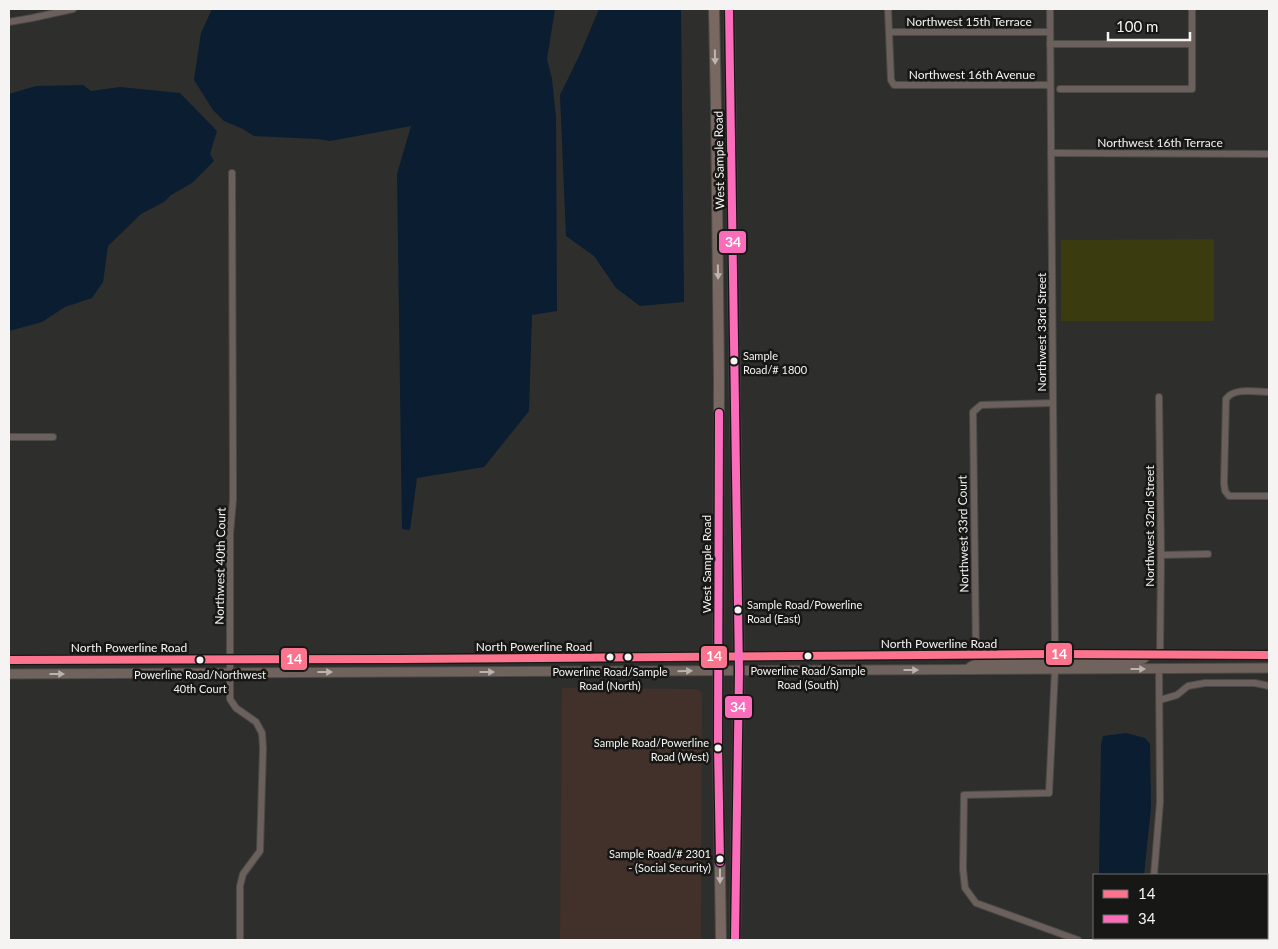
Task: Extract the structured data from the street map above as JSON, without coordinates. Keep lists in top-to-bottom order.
{
  "streets": {
    "main road": ["West Sample Road", "North Powerline Road"],
    "street": [
      "Northwest 15th Terrace",
      "Northwest 16th Avenue",
      "Northwest 16th Terrace",
      "Northwest 33rd Street",
      "Northwest 32nd Street",
      "Northwest 33rd Court",
      "Northwest 40th Court"
    ]
  },
  "crossings": [
    ["Northwest 15th Terrace", "Northwest 16th Avenue"],
    ["Northwest 15th Terrace", "Northwest 33rd Street"],
    ["Northwest 16th Avenue", "Northwest 33rd Street"],
    ["Northwest 16th Terrace", "Northwest 33rd Street"],
    ["West Sample Road", "North Powerline Road"],
    ["Northwest 33rd Street", "Northwest 33rd Court"],
    ["Northwest 33rd Street", "North Powerline Road"],
    ["Northwest 32nd Street", "North Powerline Road"],
    ["Northwest 33rd Court", "North Powerline Road"],
    ["Northwest 40th Court", "North Powerline Road"]
  ],
  "places": [
    "Sample Road/# 1800",
    "Sample Road/Powerline Road (East)",
    "Powerline Road/Sample Road (South)",
    "Powerline Road/Sample Road (North)",
    "Powerline Road/Northwest 40th Court",
    "Sample Road/Powerline Road (West)",
    "Sample Road/# 2301 - (Social Security)"
  ],
  "lines": ["transit line 34", "transit line 14"],
  "legend": ["14", "34"],
  "scale_bar": "100 m"
}
